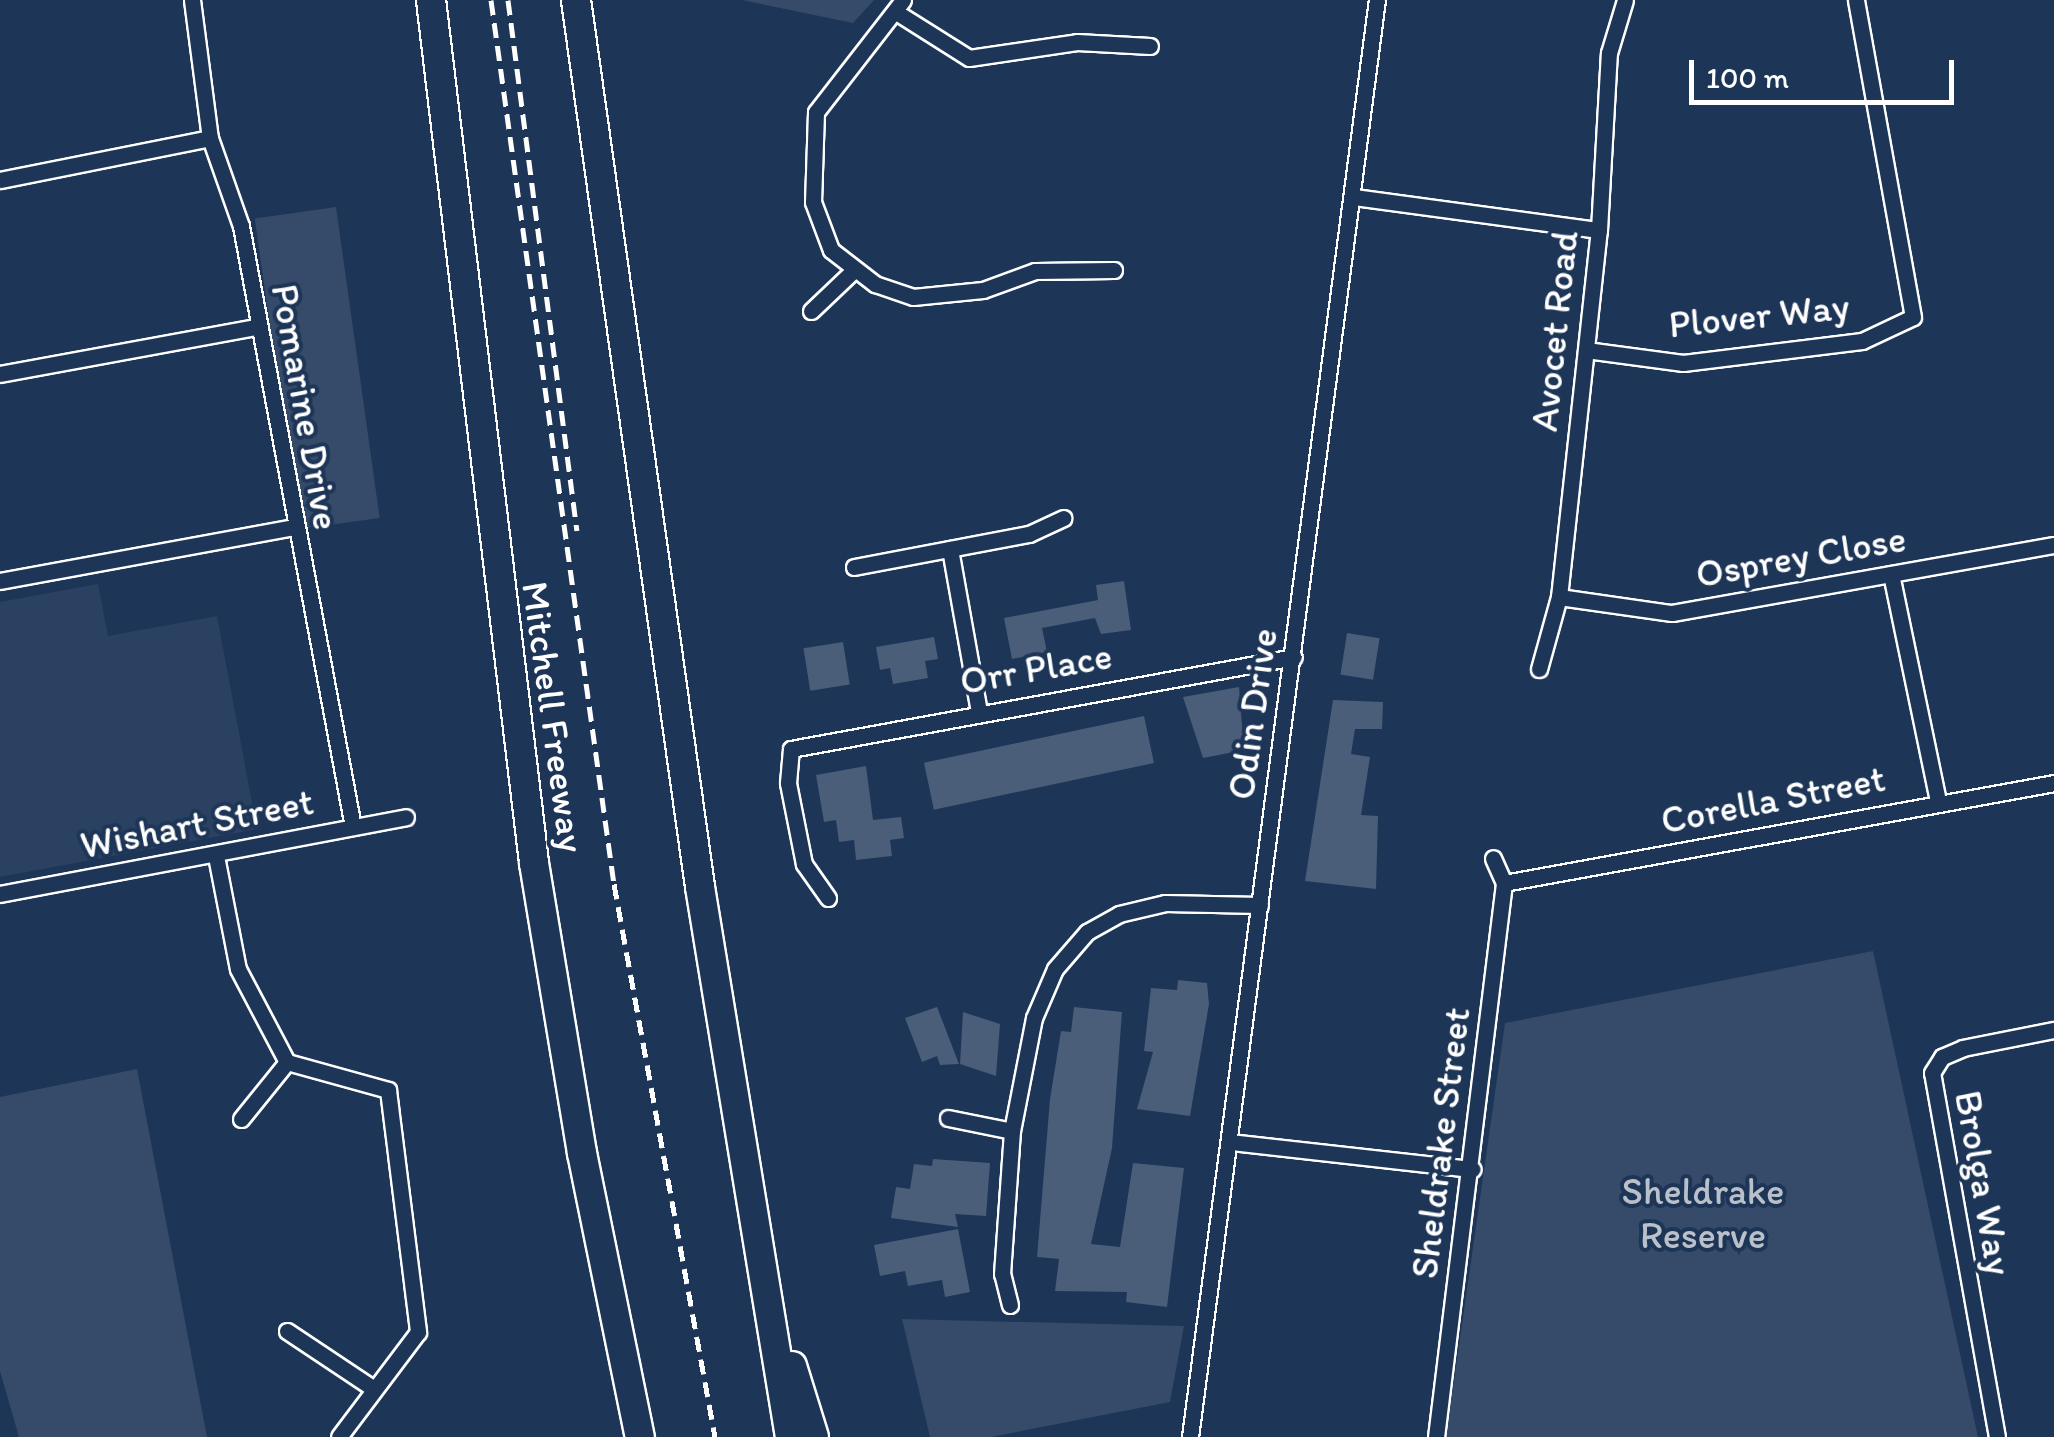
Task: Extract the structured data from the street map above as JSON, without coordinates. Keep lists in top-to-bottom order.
{
  "streets": {
    "highway": ["Mitchell Freeway"],
    "street": [
      "Plover Way",
      "Avocet Road",
      "Pomarine Drive",
      "Osprey Close",
      "Orr Place",
      "Odin Drive",
      "Corella Street",
      "Wishart Street",
      "Sheldrake Street",
      "Brolga Way"
    ]
  },
  "crossings": [
    ["Plover Way", "Avocet Road"],
    ["Avocet Road", "Osprey Close"],
    ["Pomarine Drive", "Wishart Street"],
    ["Orr Place", "Odin Drive"],
    ["Corella Street", "Sheldrake Street"]
  ],
  "parks": ["Sheldrake Reserve"],
  "scale_bar": "100 m"
}
